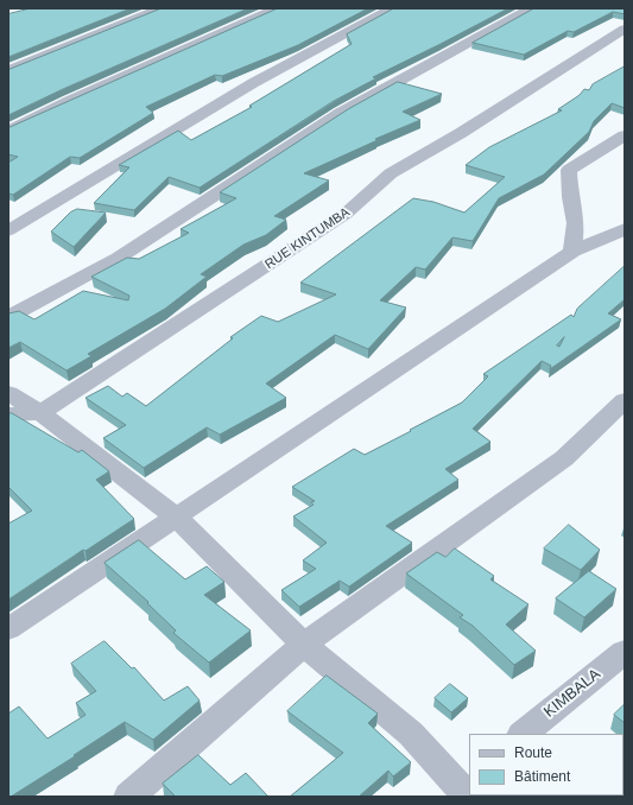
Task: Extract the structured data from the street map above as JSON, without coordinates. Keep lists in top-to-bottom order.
{
  "streets": {
    "street": ["RUE KINTUMBA", "KIMBALA"]
  },
  "legend": ["Route", "Bâtiment"]
}
